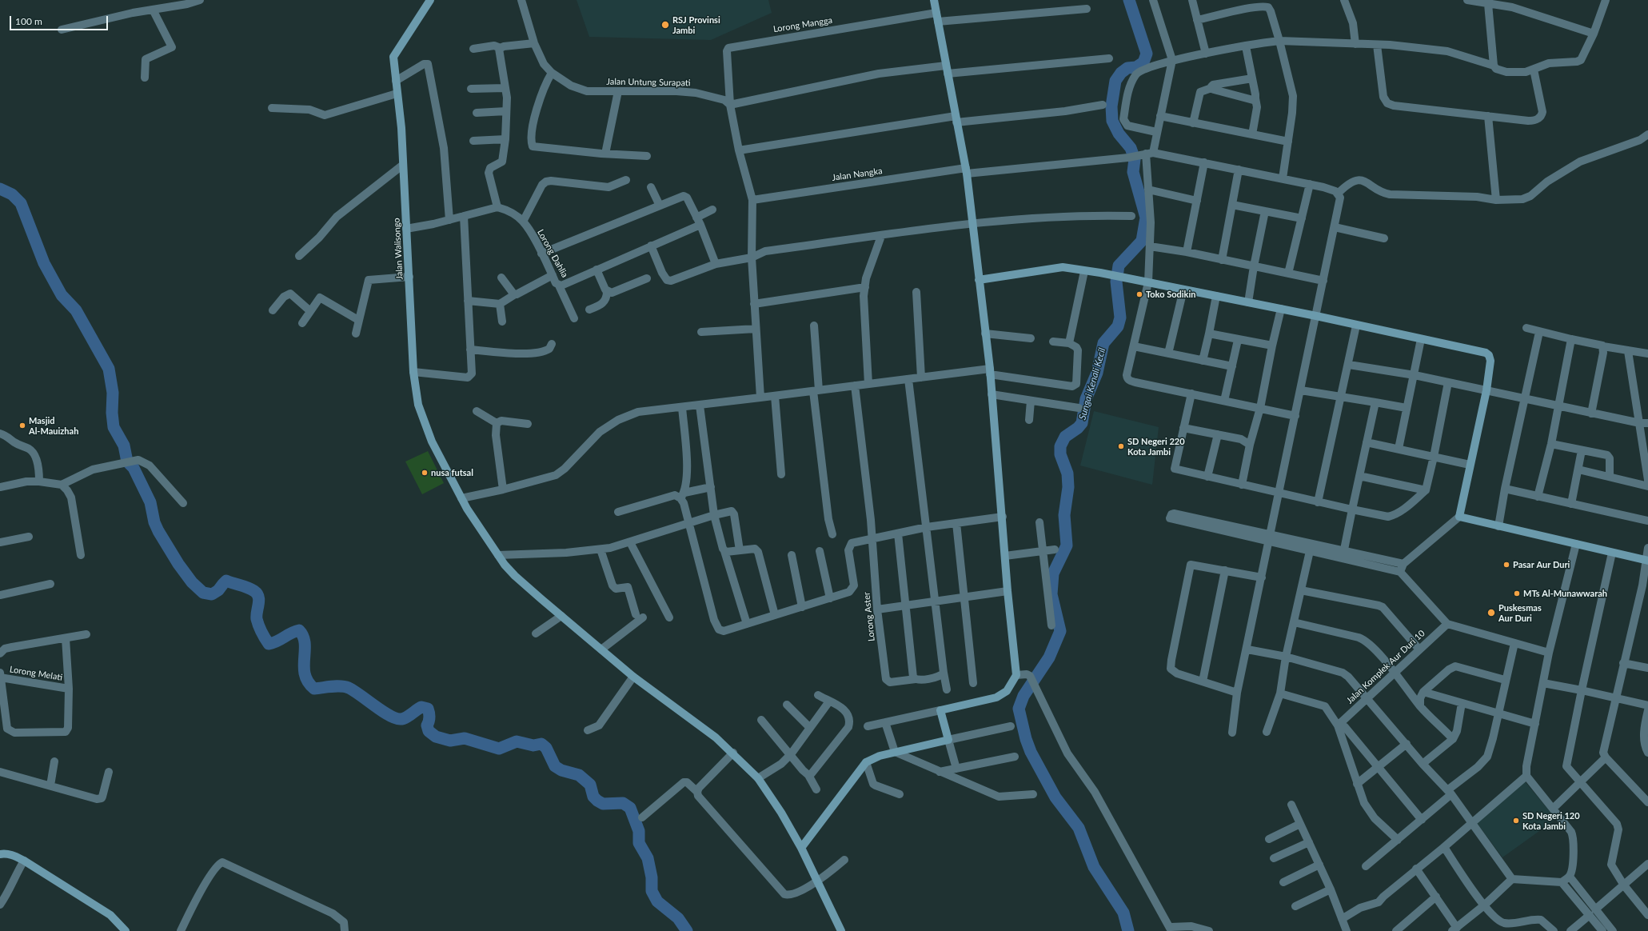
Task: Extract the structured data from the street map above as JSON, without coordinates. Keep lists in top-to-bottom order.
{
  "streets": {
    "street": [
      "Lorong Mangga",
      "Jalan Untung Surapati",
      "Jalan Nangka",
      "Jalan Walisongo",
      "Lorong Dahlia",
      "Lorong Aster",
      "Jalan Komplek Aur Duri 10",
      "Lorong Melati"
    ]
  },
  "crossings": [
    ["Lorong Mangga", "Jalan Untung Surapati"]
  ],
  "water": ["Sungai Kenali Kecil"],
  "places": [
    "RSJ Provinsi Jambi",
    "Toko Sodikin",
    "Masjid Al-Mauizhah",
    "SD Negeri 220 Kota Jambi",
    "nusa futsal",
    "Pasar Aur Duri",
    "MTs Al-Munawwarah",
    "Puskesmas Aur Duri",
    "SD Negeri 120 Kota Jambi"
  ],
  "scale_bar": "100 m"
}
